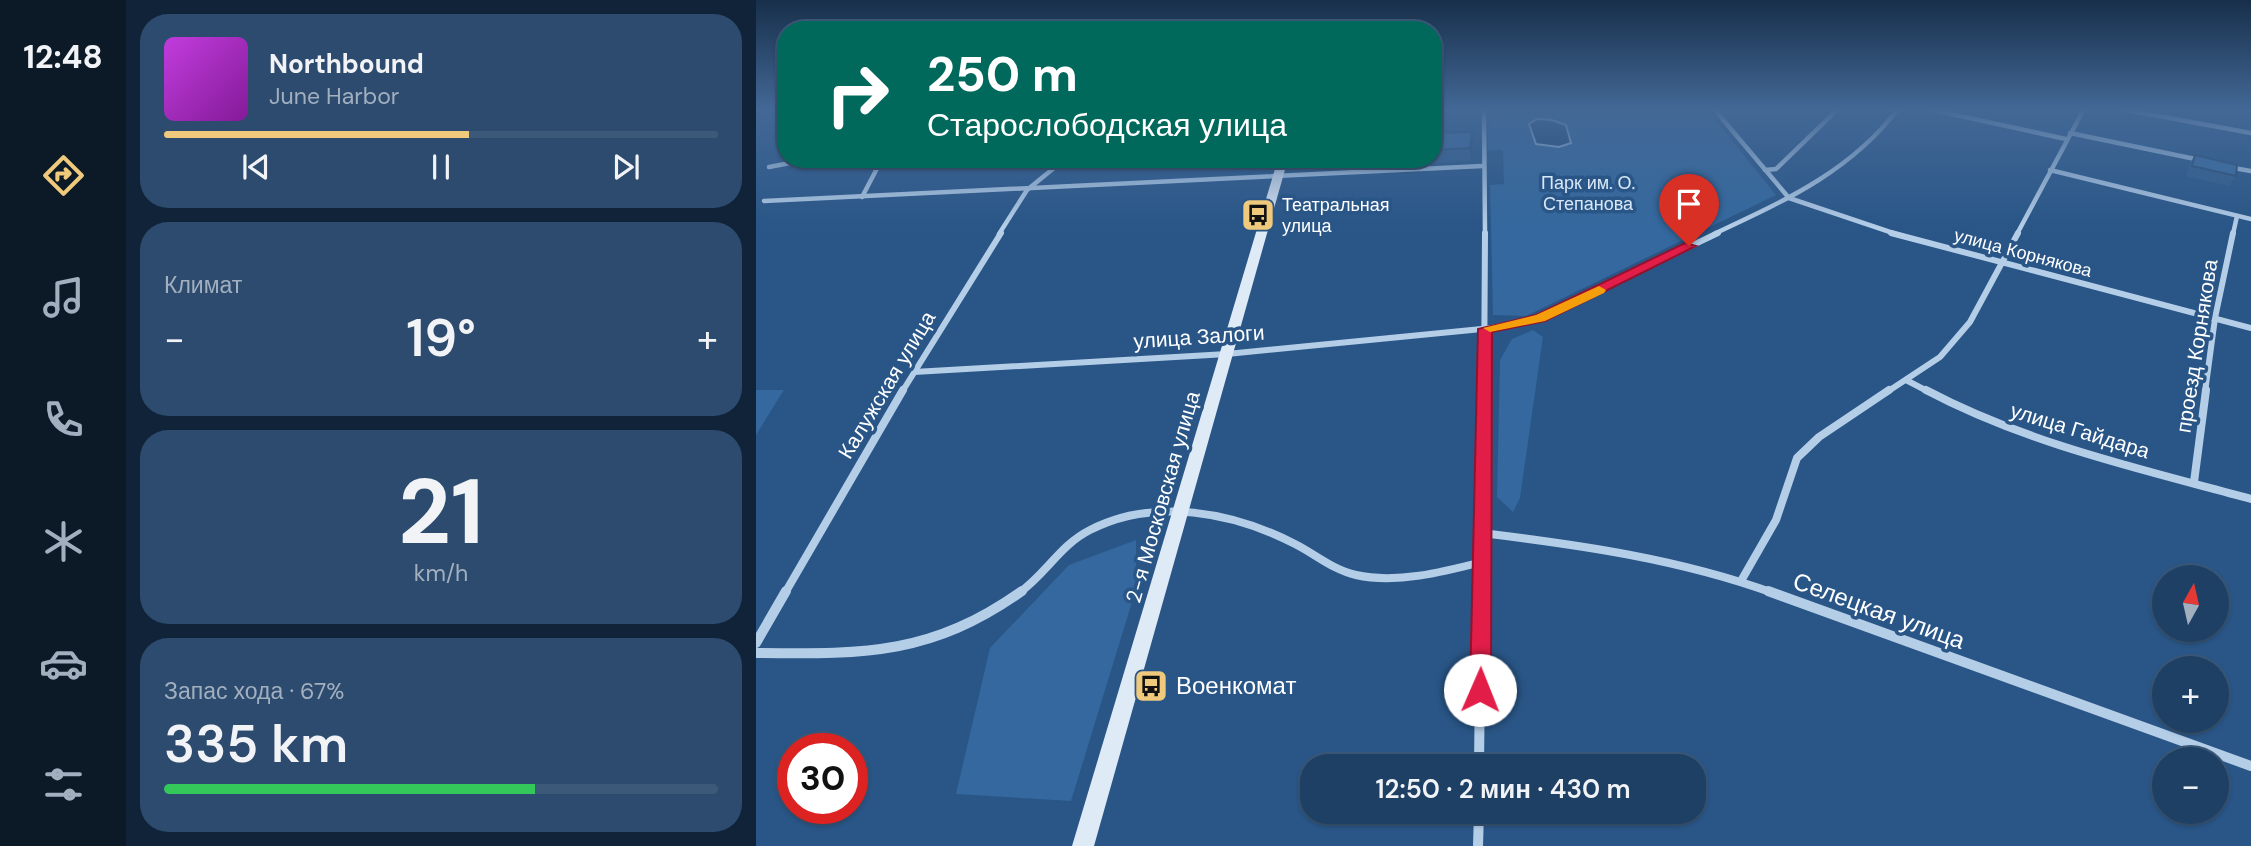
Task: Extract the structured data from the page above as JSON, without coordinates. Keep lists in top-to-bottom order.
{
  "streets": {
    "street": [
      "улица Корнякова",
      "улица Залоги",
      "проезд Корнякова",
      "Калужская улица",
      "улица Гайдара",
      "2-я Московская улица",
      "Селецкая улица"
    ]
  },
  "crossings": [
    ["улица Корнякова", "улица Залоги"],
    ["улица Корнякова", "проезд Корнякова"],
    ["улица Залоги", "Калужская улица"],
    ["улица Залоги", "2-я Московская улица"],
    ["проезд Корнякова", "улица Гайдара"]
  ],
  "parks": ["Парк им. О. Степанова"],
  "places": {
    "bus stop": ["Театральная улица", "Военкомат"]
  },
  "north": "top",
  "page": {
    "tabs": "12:48",
    "turn": ["250 m", "Старослободская улица"],
    "song": ["Northbound", "June Harbor"],
    "tile": [
      "Климат",
      ["21", "km/h"],
      ["Запас хода · 67%", "335 km"]
    ],
    "heat": ["−", "19°", "+"],
    "map_buttons": ["+", "−"],
    "limit": "30",
    "trip": "12:50 · 2 мин · 430 m"
  }
}
